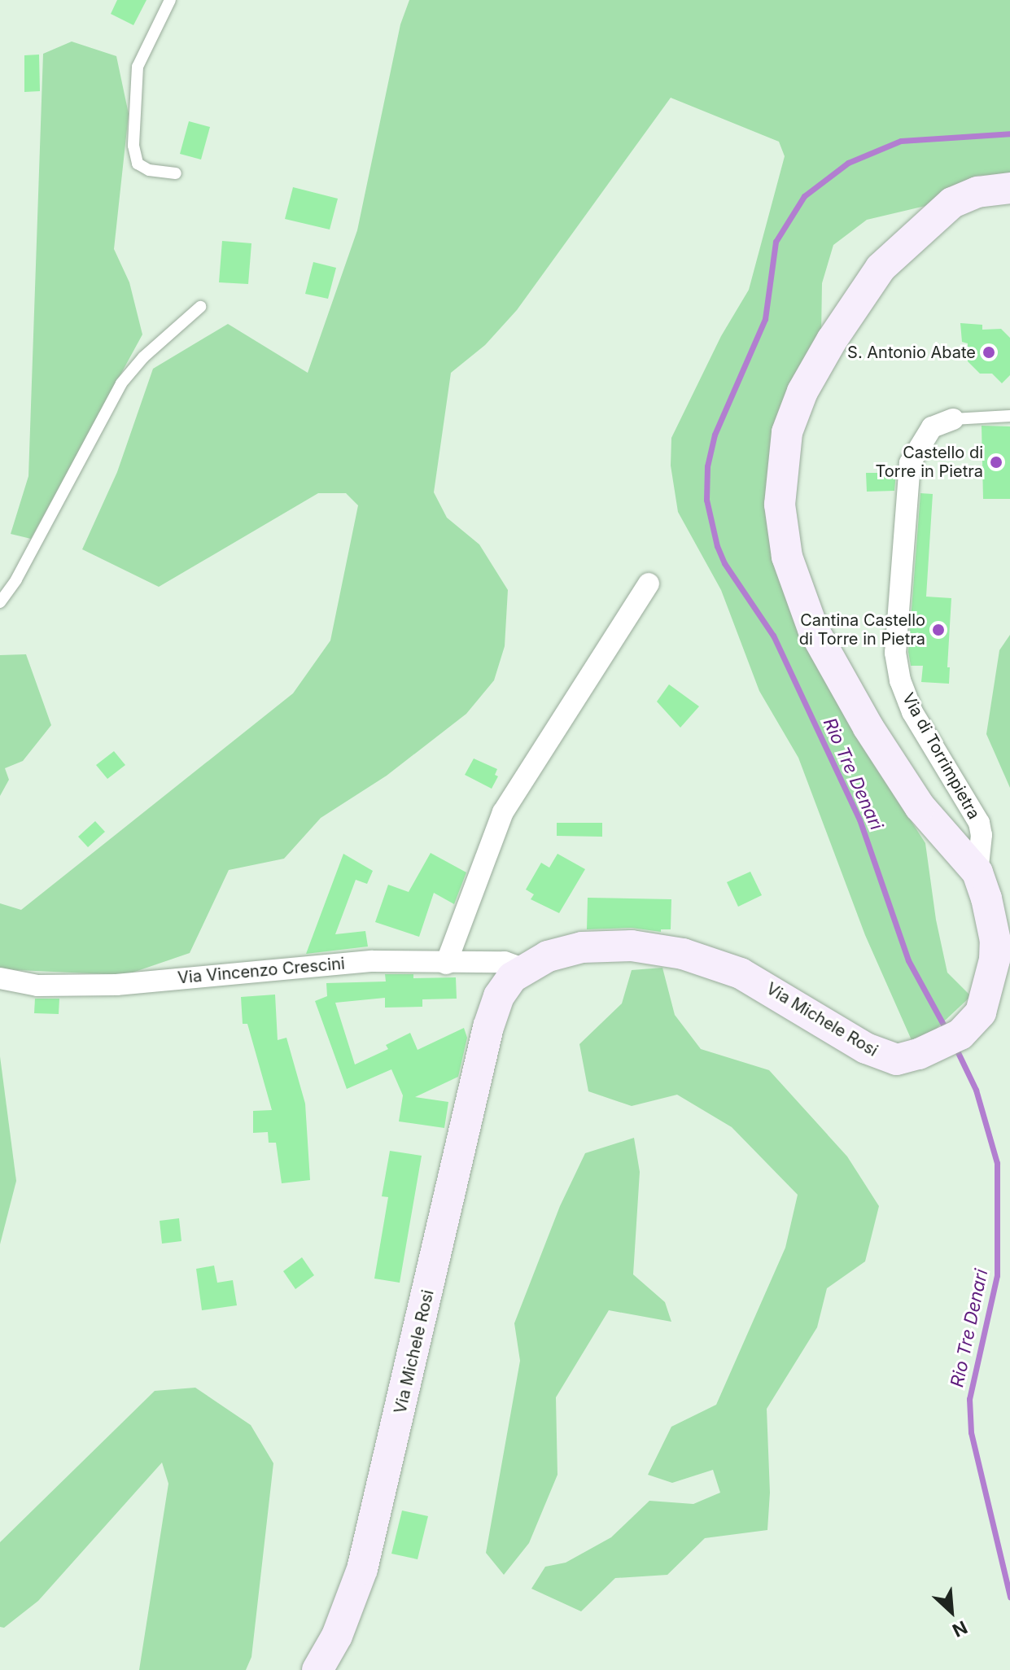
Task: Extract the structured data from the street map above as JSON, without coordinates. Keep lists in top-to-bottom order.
{
  "streets": {
    "street": ["Via di Torrimpietra", "Via Vincenzo Crescini", "Via Michele Rosi"]
  },
  "crossings": [
    ["Via di Torrimpietra", "Via Michele Rosi"],
    ["Via Vincenzo Crescini", "Via Michele Rosi"]
  ],
  "water": ["Rio Tre Denari"],
  "places": ["S. Antonio Abate", "Castello di Torre in Pietra", "Cantina Castello di Torre in Pietra"],
  "north": "bottom right"
}
